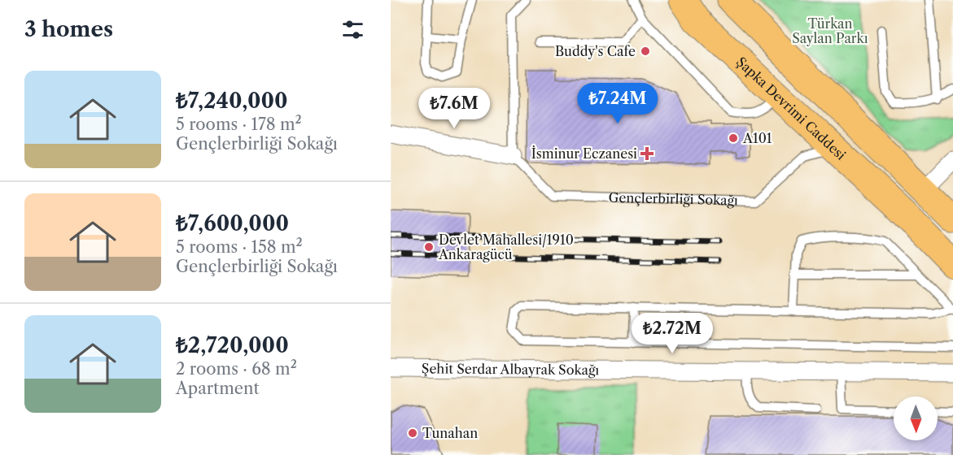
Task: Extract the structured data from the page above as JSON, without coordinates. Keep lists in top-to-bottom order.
{
  "streets": {
    "main road": ["Şapka Devrimi Caddesi"],
    "street": ["Şehit Serdar Albayrak Sokağı"],
    "lane": ["Gençlerbirliği Sokağı"]
  },
  "crossings": [
    ["Şapka Devrimi Caddesi", "Gençlerbirliği Sokağı"]
  ],
  "parks": ["Türkan Saylan Parkı"],
  "places": {
    "other": [
      "Buddy's Cafe",
      "A101",
      "Devlet Mahallesi/1910 Ankaragücü",
      "Tunahan"
    ],
    "health": ["İsminur Eczanesi"]
  },
  "north": "bottom",
  "page": {
    "heading": "3 homes",
    "list": [
      {
        "name": "₺7,240,000",
        "note": "5 rooms · 178 m² · Gençlerbirliği Sokağı"
      },
      {
        "name": "₺7,600,000",
        "note": "5 rooms · 158 m² · Gençlerbirliği Sokağı"
      },
      {
        "name": "₺2,720,000",
        "note": "2 rooms · 68 m² · Apartment"
      }
    ],
    "price": ["₺7.24M", "₺7.6M", "₺2.72M"]
  }
}
